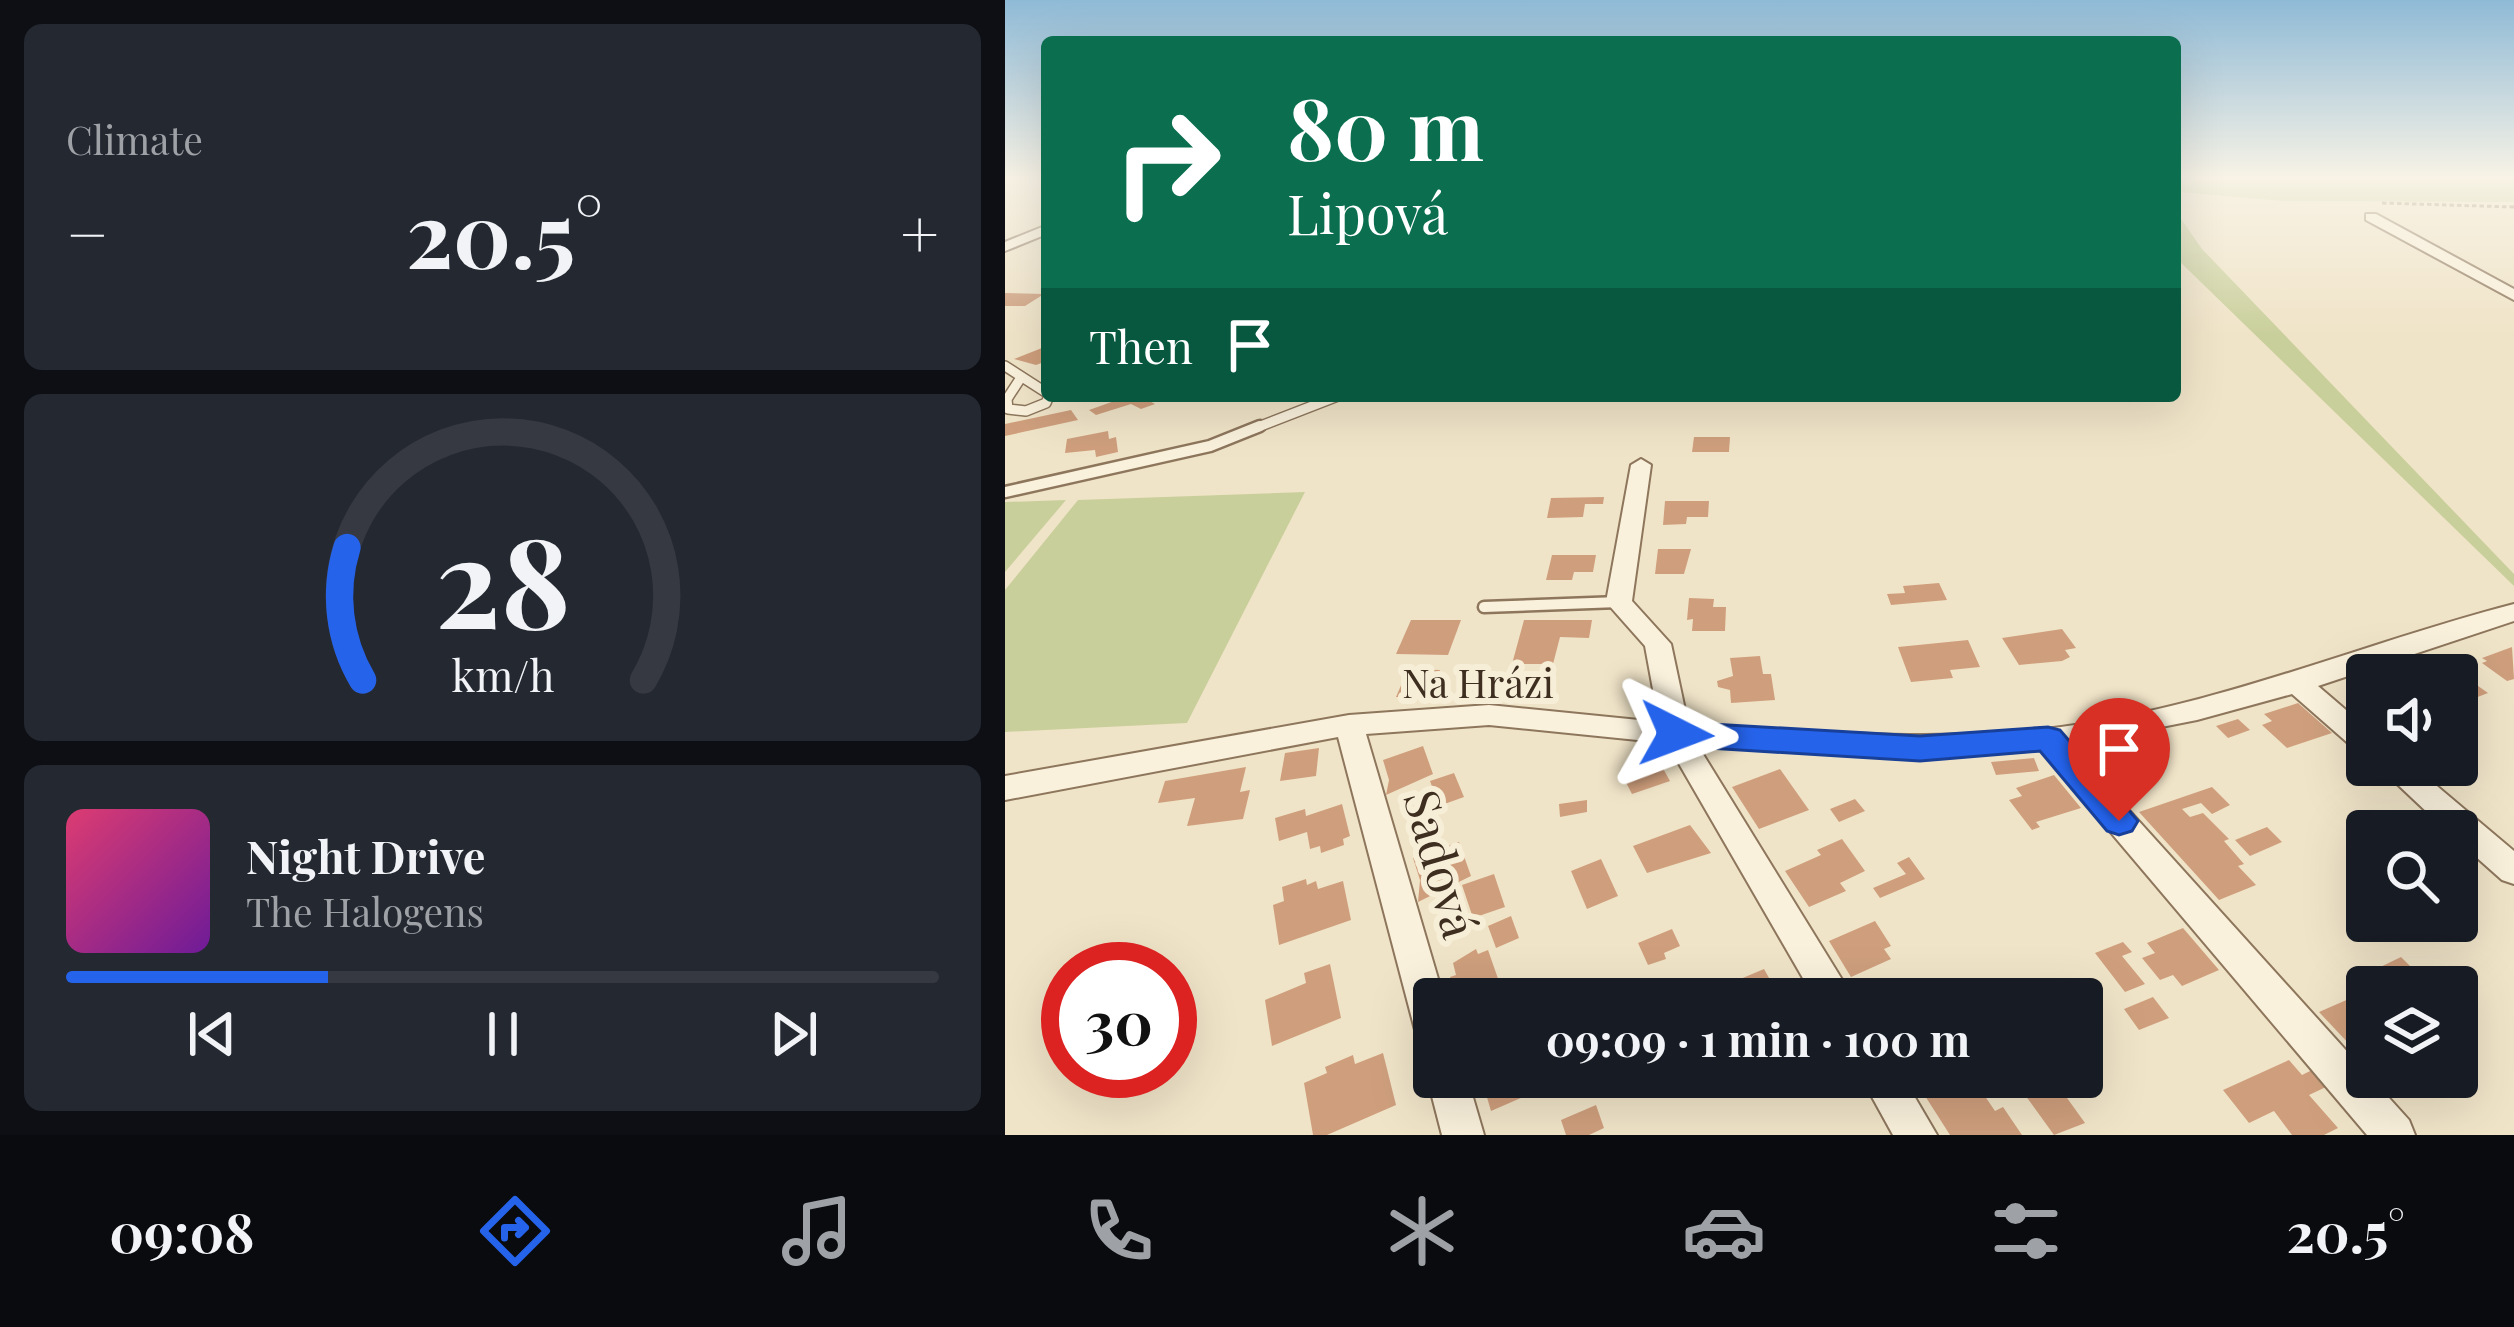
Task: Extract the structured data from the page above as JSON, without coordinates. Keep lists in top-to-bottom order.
{
  "streets": {
    "street": ["Na Hrázi", "Sadová"]
  },
  "crossings": [
    ["Na Hrázi", "Sadová"]
  ],
  "page": {
    "tile": "Climate",
    "turn": ["80 m", "Lipová"],
    "heat": ["−", "20.5°", "+"],
    "then": "Then",
    "song": ["Night Drive", "The Halogens"],
    "limit": "30",
    "trip": "09:09 · 1 min · 100 m",
    "tabs": ["09:08", "20.5°"],
    "gauge": ["28", "km/h"]
  }
}
